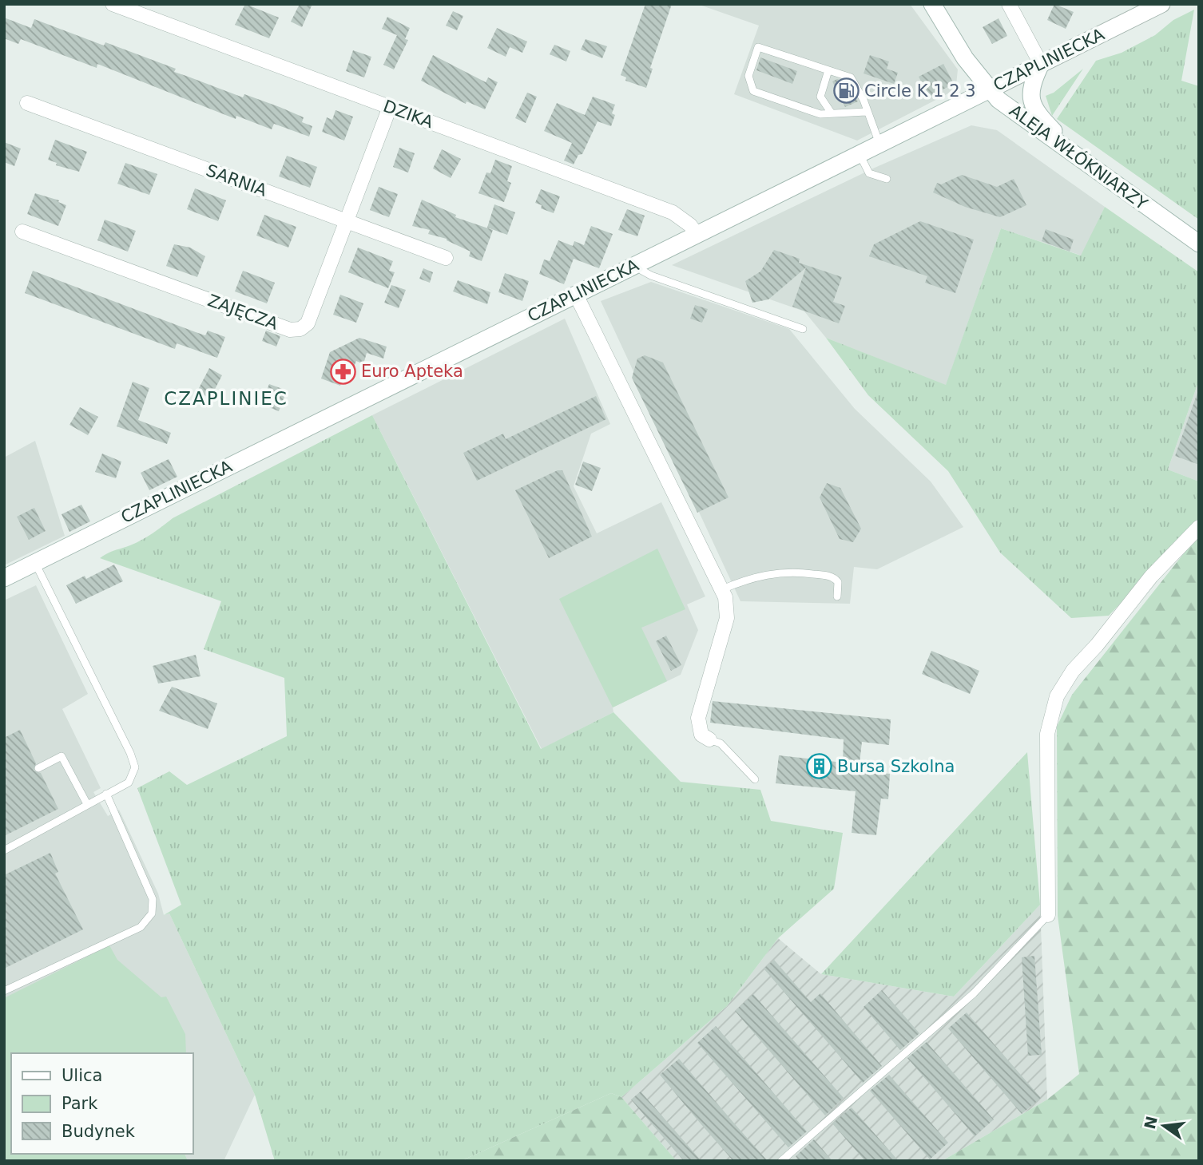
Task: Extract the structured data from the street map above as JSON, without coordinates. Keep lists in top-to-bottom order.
{
  "streets": {
    "main road": ["CZAPLINIECKA", "ALEJA WŁÓKNIARZY"],
    "street": ["DZIKA", "SARNIA", "ZAJĘCZA"]
  },
  "crossings": [
    ["CZAPLINIECKA", "DZIKA"],
    ["CZAPLINIECKA", "ALEJA WŁÓKNIARZY"],
    ["DZIKA", "ZAJĘCZA"],
    ["SARNIA", "ZAJĘCZA"]
  ],
  "districts": ["CZAPLINIEC"],
  "places": {
    "fuel station": ["Circle K 1 2 3"],
    "pharmacy": ["Euro Apteka"],
    "building": ["Bursa Szkolna"]
  },
  "legend": ["Ulica", "Park", "Budynek"],
  "north": "left"
}
